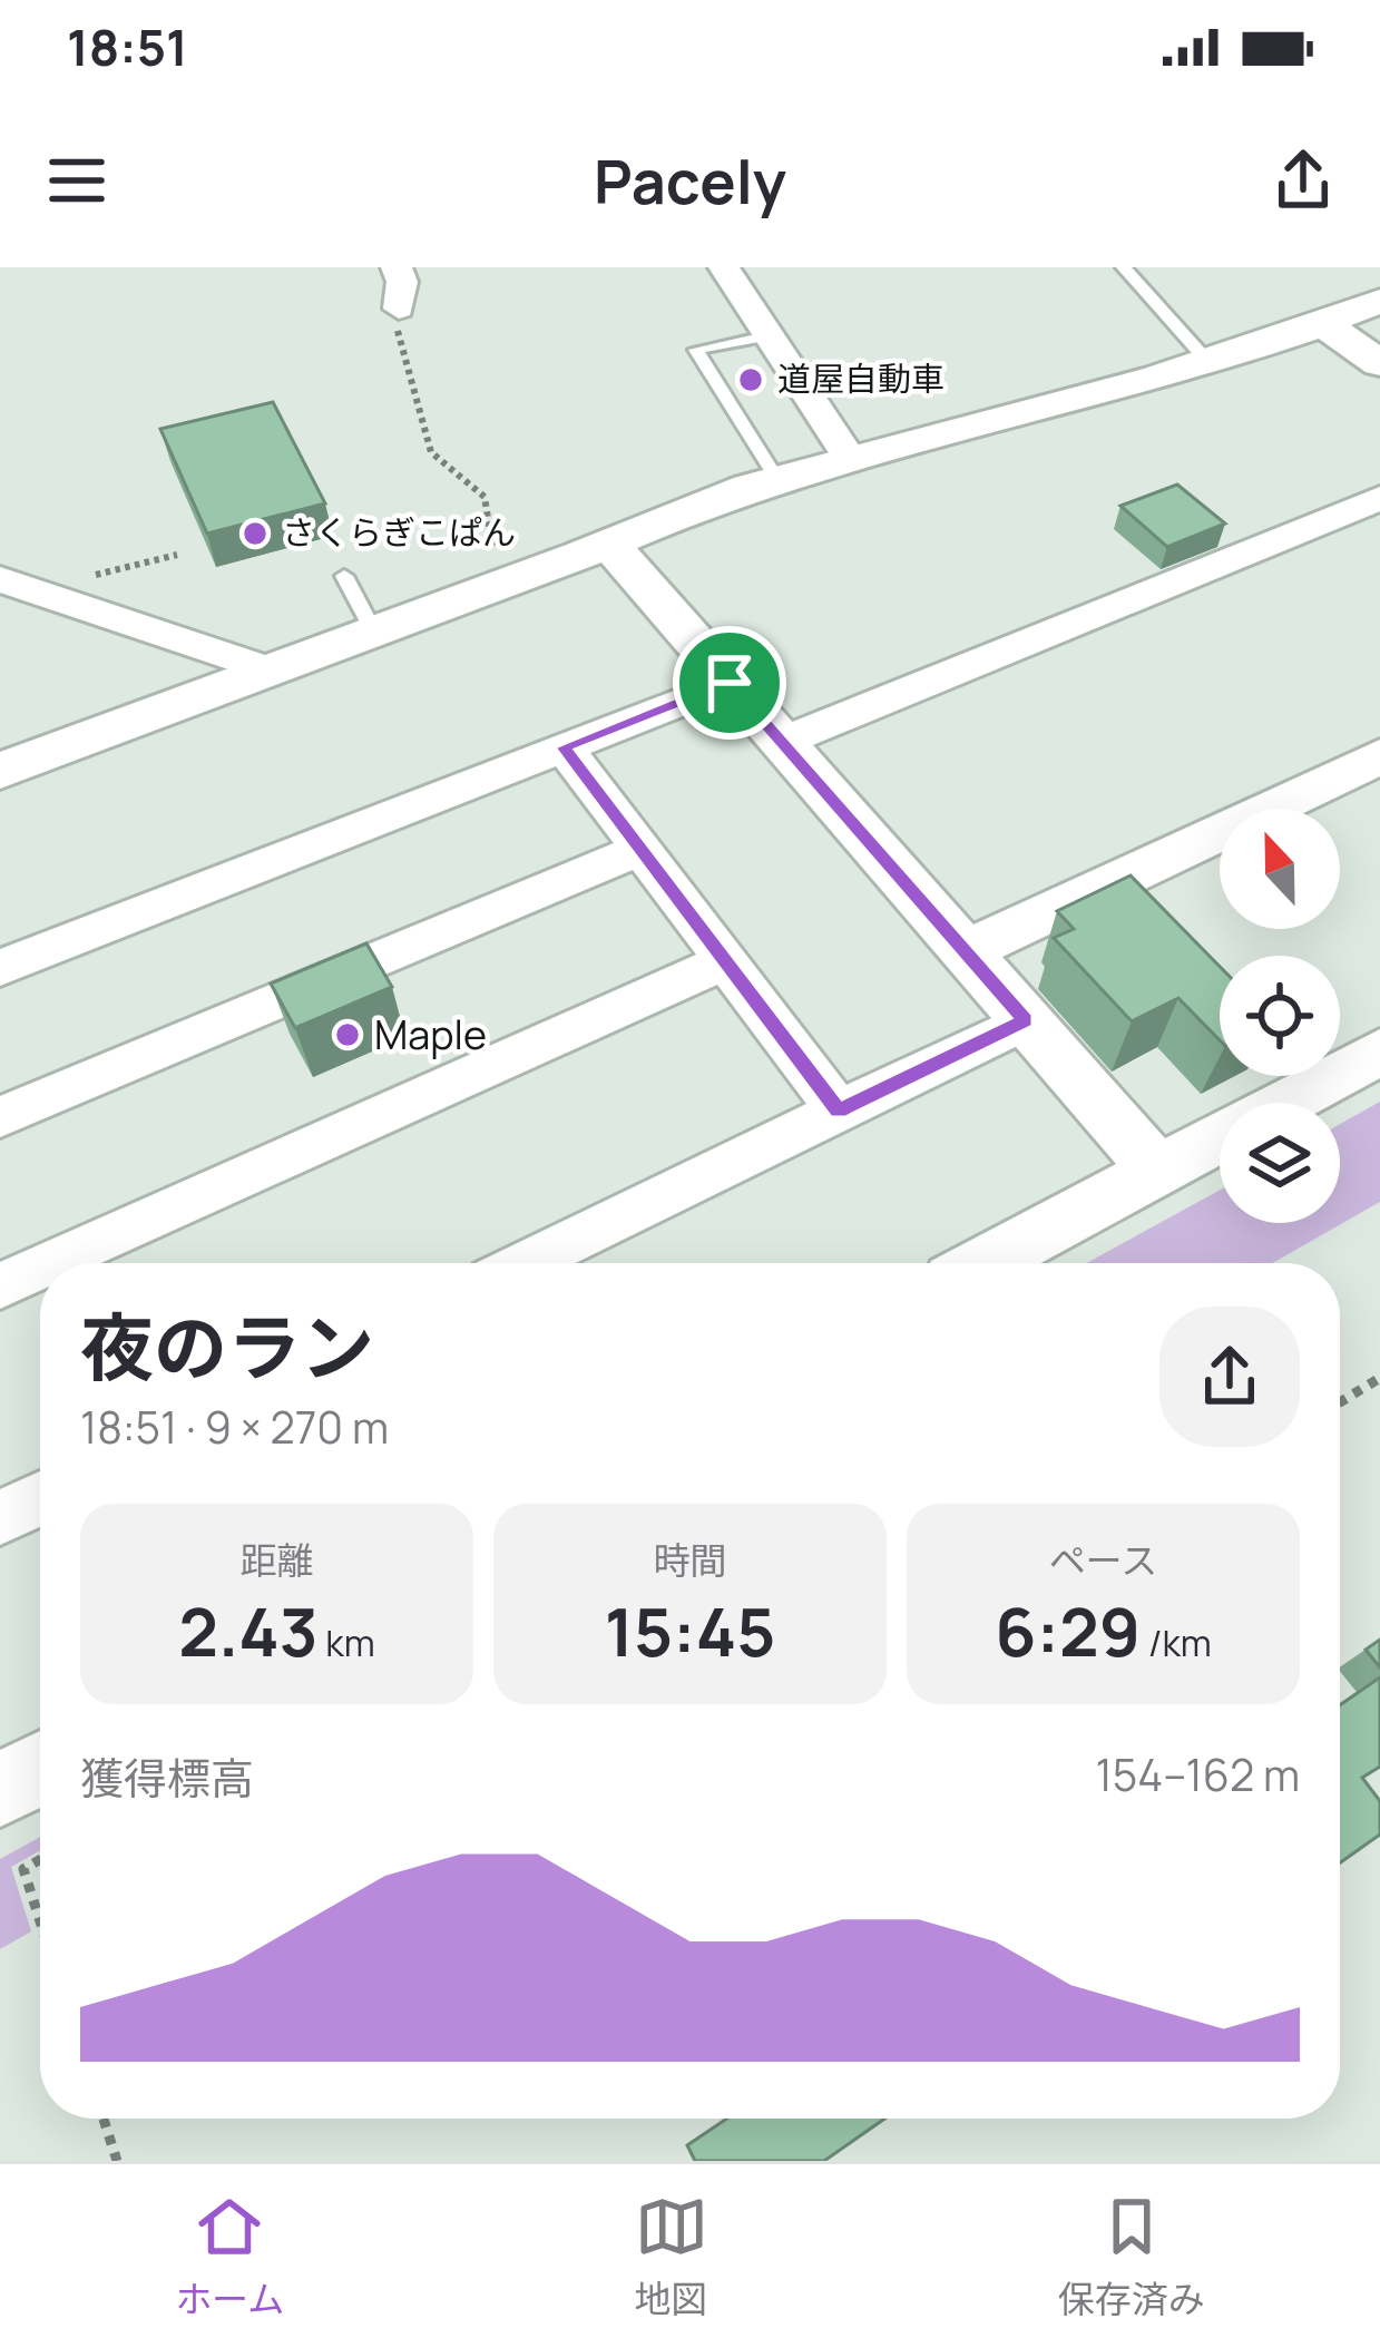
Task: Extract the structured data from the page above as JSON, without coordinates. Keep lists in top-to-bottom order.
{
  "places": ["道屋自動車", "さくらぎこぱん", "Maple"],
  "north": "top",
  "page": {
    "status": "18:51",
    "header": "Pacely",
    "heading": ["夜のラン", "18:51 · 9 × 270 m"],
    "stats": [
      ["距離", "2.43 km"],
      ["時間", "15:45"],
      ["ペース", "6:29 /km"]
    ],
    "chart": ["獲得標高", "154–162 m"],
    "tabs": ["ホーム", "地図", "保存済み"]
  }
}
